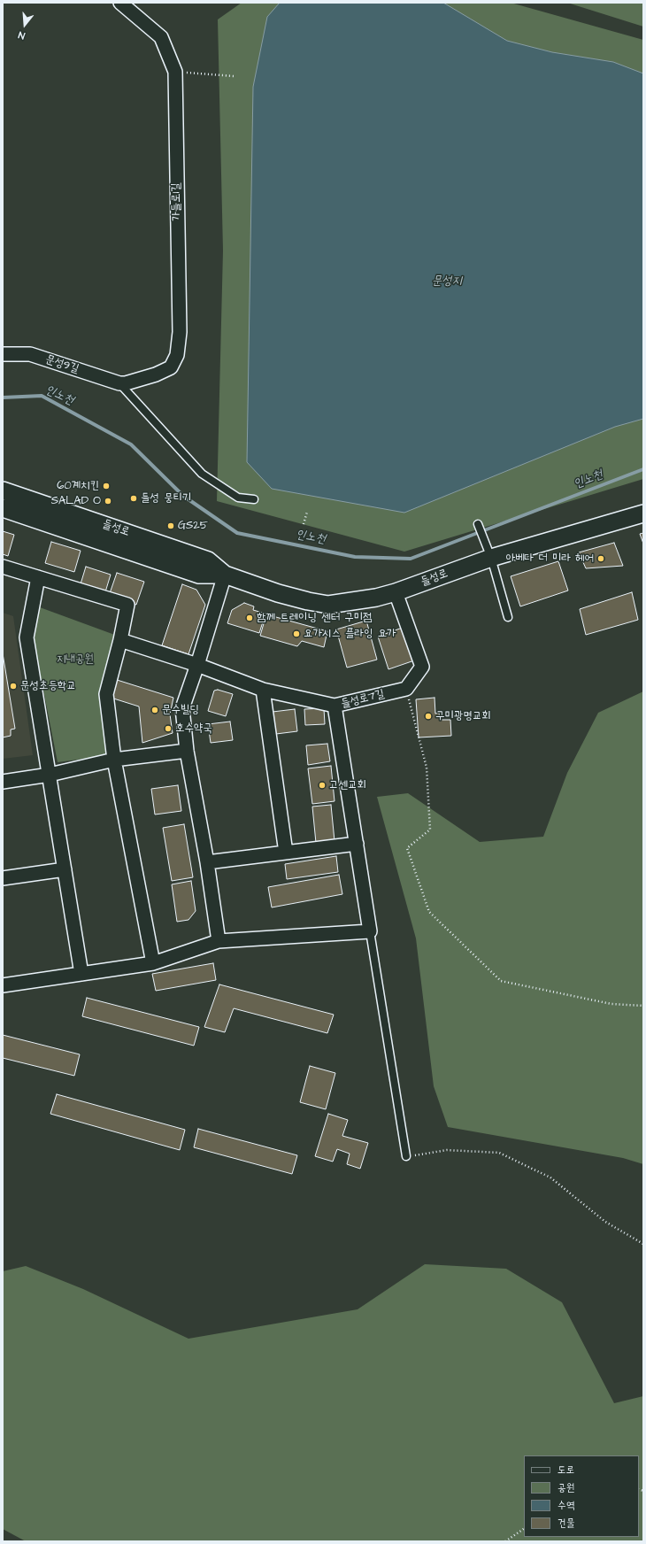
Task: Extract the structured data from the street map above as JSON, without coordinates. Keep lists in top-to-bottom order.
{
  "streets": {
    "street": [
      "가들로1길",
      "문성9길",
      "들성로",
      "들성로7길"
    ]
  },
  "crossings": [
    ["가들로1길", "문성9길"]
  ],
  "water": ["문성지", "인노천"],
  "parks": ["지내공원"],
  "places": [
    "60계치킨",
    "들성 뭉티기",
    "SALAD O",
    "GS25",
    "아베다 더 미라 헤어",
    "함께 트레이닝 센터 구미점",
    "요가시스 플라잉 요가",
    "문성초등학교",
    "문수빌딩",
    "구미광명교회",
    "호수약국",
    "고센교회"
  ],
  "legend": [
    "도로",
    "공원",
    "수역",
    "건물"
  ],
  "north": "bottom"
}
